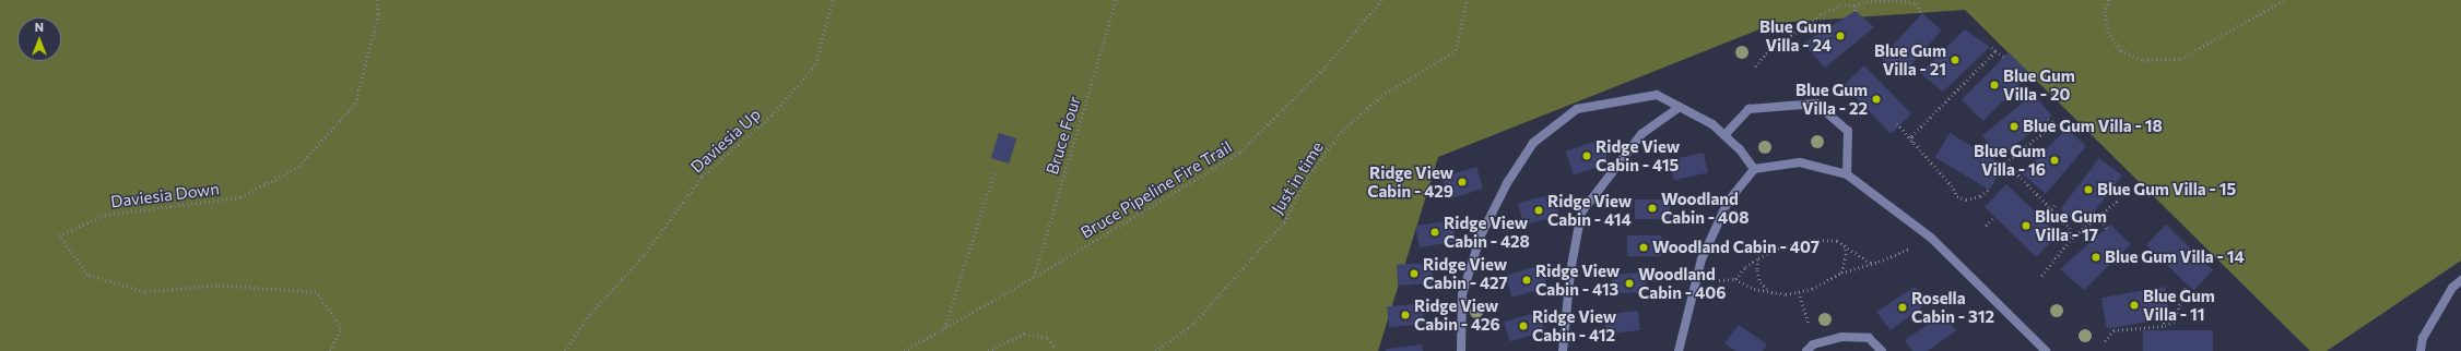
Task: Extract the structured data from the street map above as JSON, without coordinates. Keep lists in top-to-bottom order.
{
  "streets": {
    "path": [
      "Bruce Four",
      "Daviesia Up",
      "Just in time",
      "Bruce Pipeline Fire Trail",
      "Daviesia Down"
    ]
  },
  "crossings": [
    ["Bruce Four", "Bruce Pipeline Fire Trail"]
  ],
  "places": [
    "Blue Gum Villa - 24",
    "Blue Gum Villa - 21",
    "Blue Gum Villa - 20",
    "Blue Gum Villa - 22",
    "Blue Gum Villa - 18",
    "Ridge View Cabin - 415",
    "Blue Gum Villa - 16",
    "Ridge View Cabin - 429",
    "Blue Gum Villa - 15",
    "Woodland Cabin - 408",
    "Ridge View Cabin - 414",
    "Blue Gum Villa - 17",
    "Ridge View Cabin - 428",
    "Woodland Cabin - 407",
    "Blue Gum Villa - 14",
    "Ridge View Cabin - 427",
    "Ridge View Cabin - 413",
    "Woodland Cabin - 406",
    "Blue Gum Villa - 11",
    "Rosella Cabin - 312",
    "Ridge View Cabin - 426",
    "Ridge View Cabin - 412"
  ],
  "north": "top"
}
